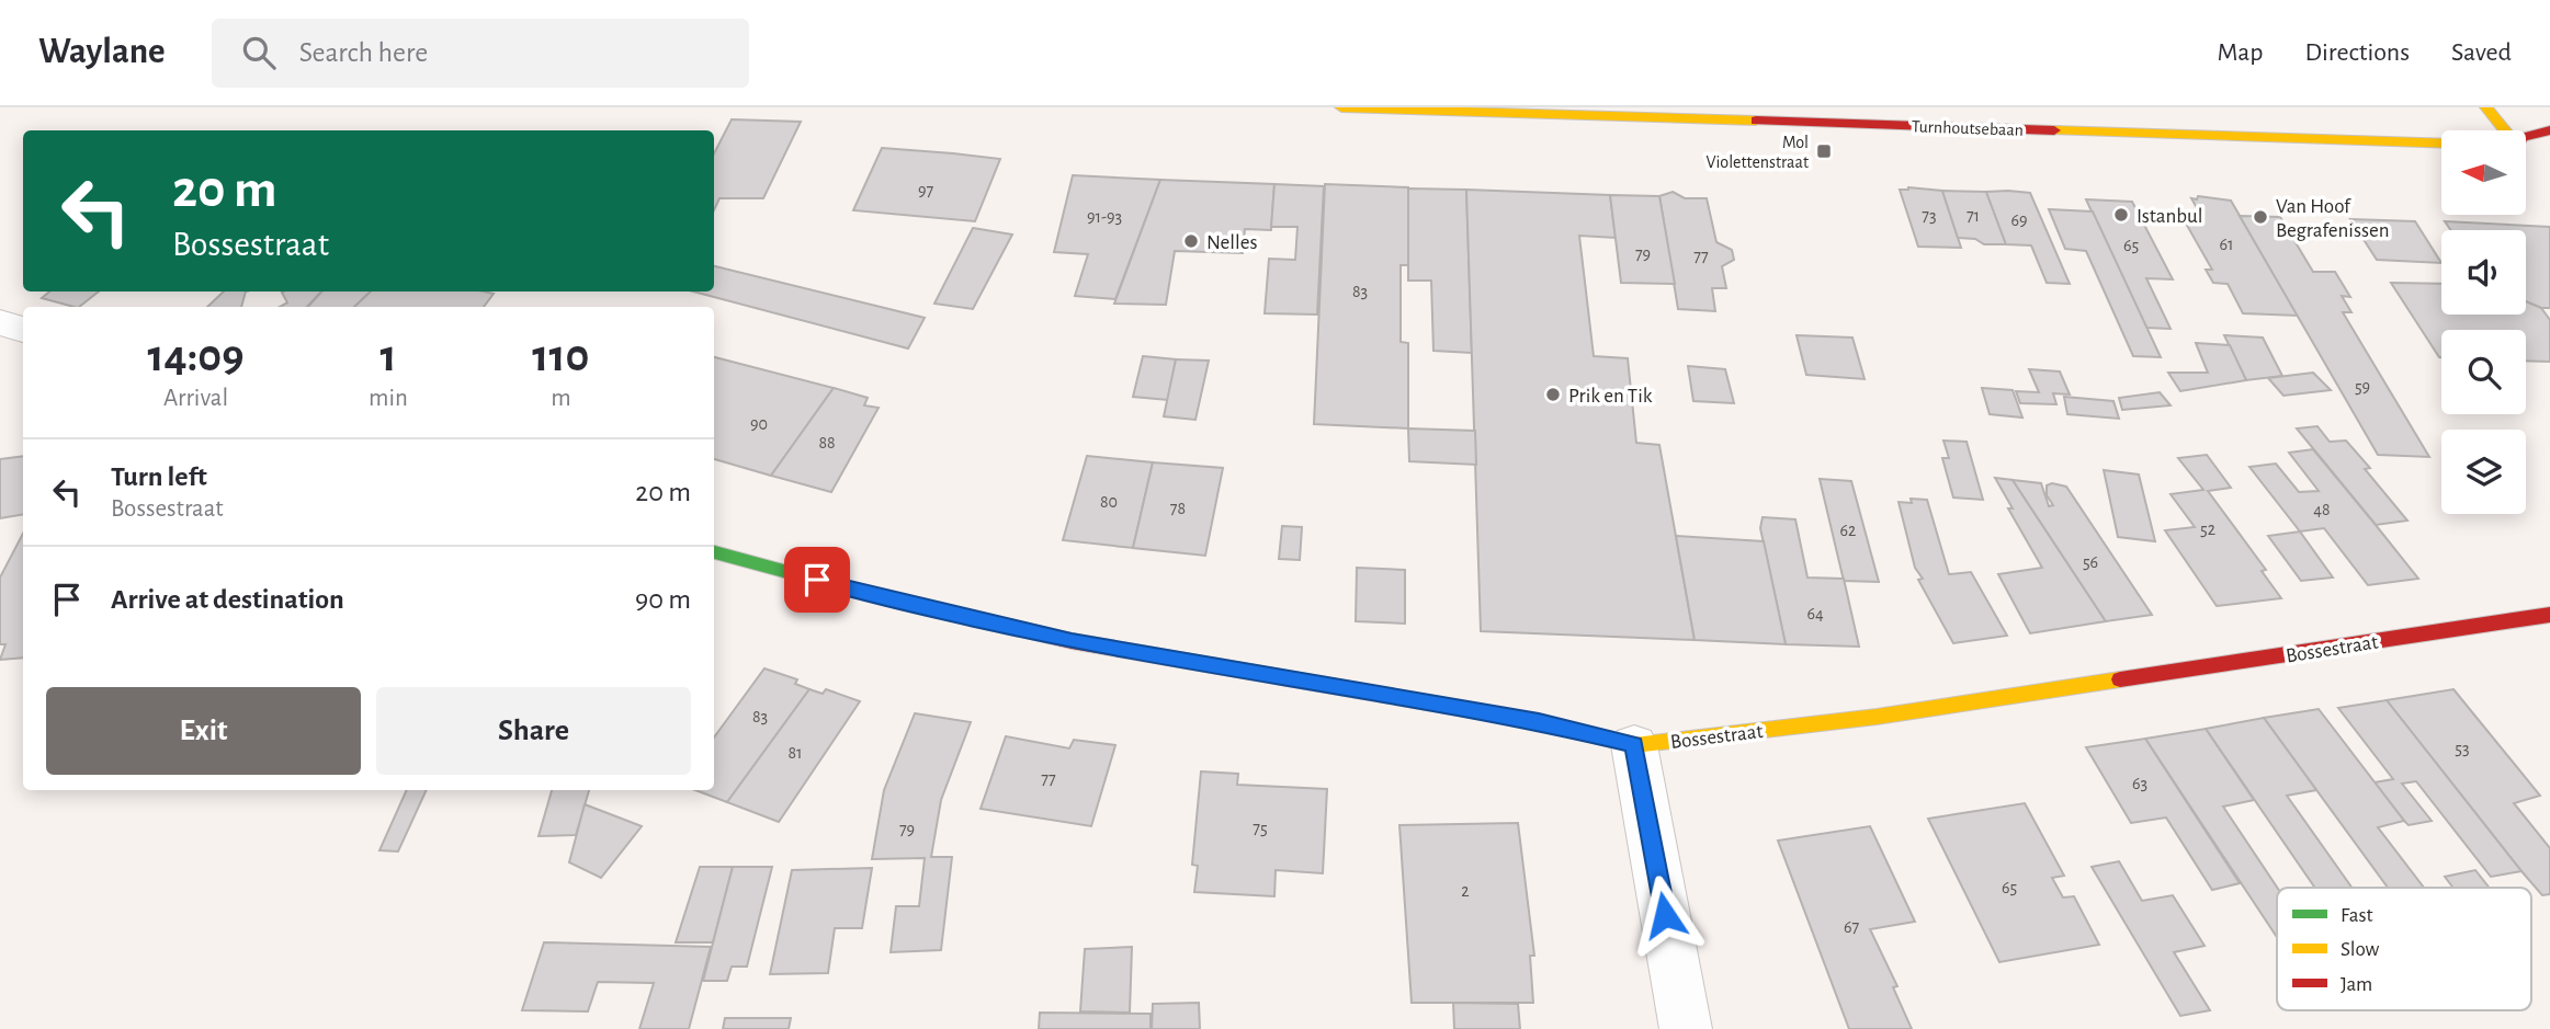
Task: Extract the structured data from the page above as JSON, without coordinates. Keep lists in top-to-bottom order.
{
  "streets": {
    "street": ["Turnhoutsebaan", "Bossestraat"]
  },
  "places": {
    "transit": ["Mol Violettenstraat"],
    "other": [
      "Istanbul",
      "Van Hoof Begrafenissen",
      "Nelles",
      "Prik en Tik"
    ]
  },
  "house_numbers": [
    "97",
    "73",
    "71",
    "91-93",
    "69",
    "61",
    "65",
    "79",
    "77",
    "83",
    "59",
    "90",
    "88",
    "80",
    "78",
    "48",
    "52",
    "62",
    "56",
    "64",
    "83",
    "53",
    "81",
    "77",
    "63",
    "75",
    "79",
    "65",
    "2",
    "67"
  ],
  "legend": ["Fast", "Slow", "Jam"],
  "north": "left",
  "page": {
    "header": "Waylane",
    "search": "Search here",
    "nav": ["Map", "Directions", "Saved"],
    "turn": ["20 m", "Bossestraat"],
    "eta": [
      "14:09",
      "Arrival",
      "1",
      "min",
      "110",
      "m"
    ],
    "list": [
      {
        "name": "Turn left",
        "note": "Bossestraat",
        "value": "20 m"
      },
      {
        "name": "Arrive at destination",
        "value": "90 m"
      }
    ],
    "buttons": ["Exit", "Share"]
  }
}
